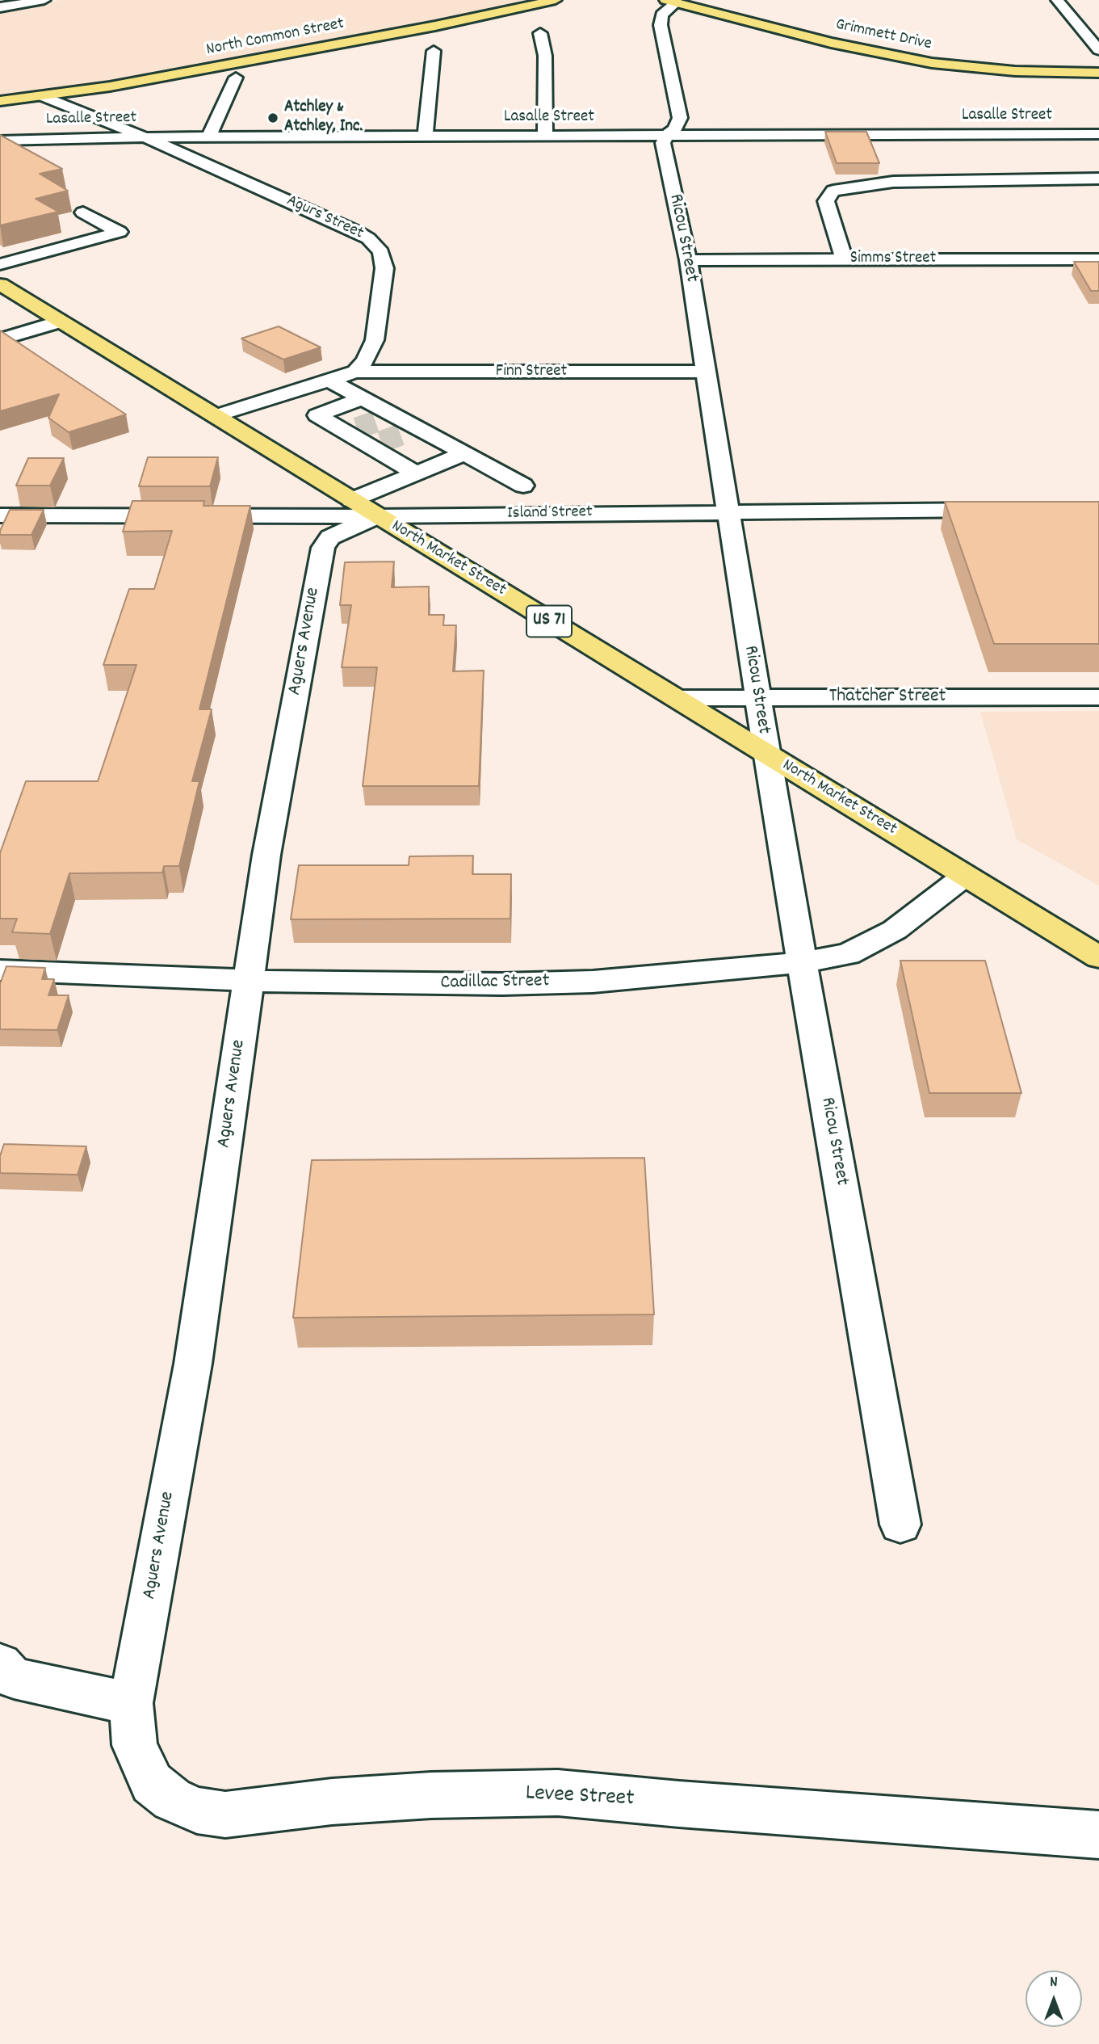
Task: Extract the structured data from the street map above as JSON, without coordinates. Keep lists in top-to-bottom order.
{
  "streets": {
    "main road": [
      "Grimmett Drive",
      "North Common Street",
      "North Market Street",
      "US 71"
    ],
    "street": [
      "Lasalle Street",
      "Agurs Street",
      "Ricou Street",
      "Simms Street",
      "Finn Street",
      "Island Street",
      "Aguers Avenue",
      "Thatcher Street",
      "Cadillac Street",
      "Levee Street"
    ]
  },
  "crossings": [
    ["North Common Street", "Agurs Street"],
    ["Lasalle Street", "Agurs Street"],
    ["Lasalle Street", "Ricou Street"],
    ["Agurs Street", "Finn Street"],
    ["Ricou Street", "Simms Street"],
    ["Ricou Street", "Finn Street"],
    ["Ricou Street", "Island Street"],
    ["Ricou Street", "North Market Street"],
    ["Ricou Street", "Thatcher Street"],
    ["Ricou Street", "Cadillac Street"],
    ["Island Street", "North Market Street"],
    ["Island Street", "Aguers Avenue"],
    ["North Market Street", "Aguers Avenue"],
    ["North Market Street", "Thatcher Street"],
    ["North Market Street", "Cadillac Street"],
    ["Aguers Avenue", "Cadillac Street"],
    ["Aguers Avenue", "Levee Street"]
  ],
  "places": ["Atchley & Atchley, Inc."],
  "north": "top"
}
